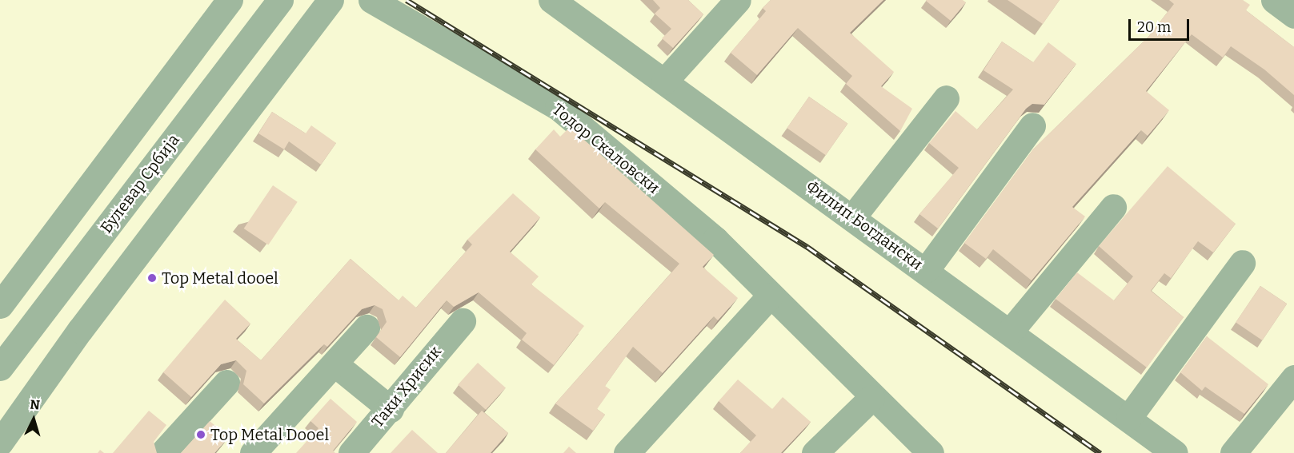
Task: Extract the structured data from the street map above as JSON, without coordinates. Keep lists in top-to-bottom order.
{
  "streets": {
    "street": [
      "Тодор Скаловски",
      "Булевар Србија",
      "Филип Богдански",
      "Таки Хрисик"
    ]
  },
  "places": ["Top Metal dooel", "Top Metal Dooel"],
  "scale_bar": "20 m",
  "north": "top"
}
